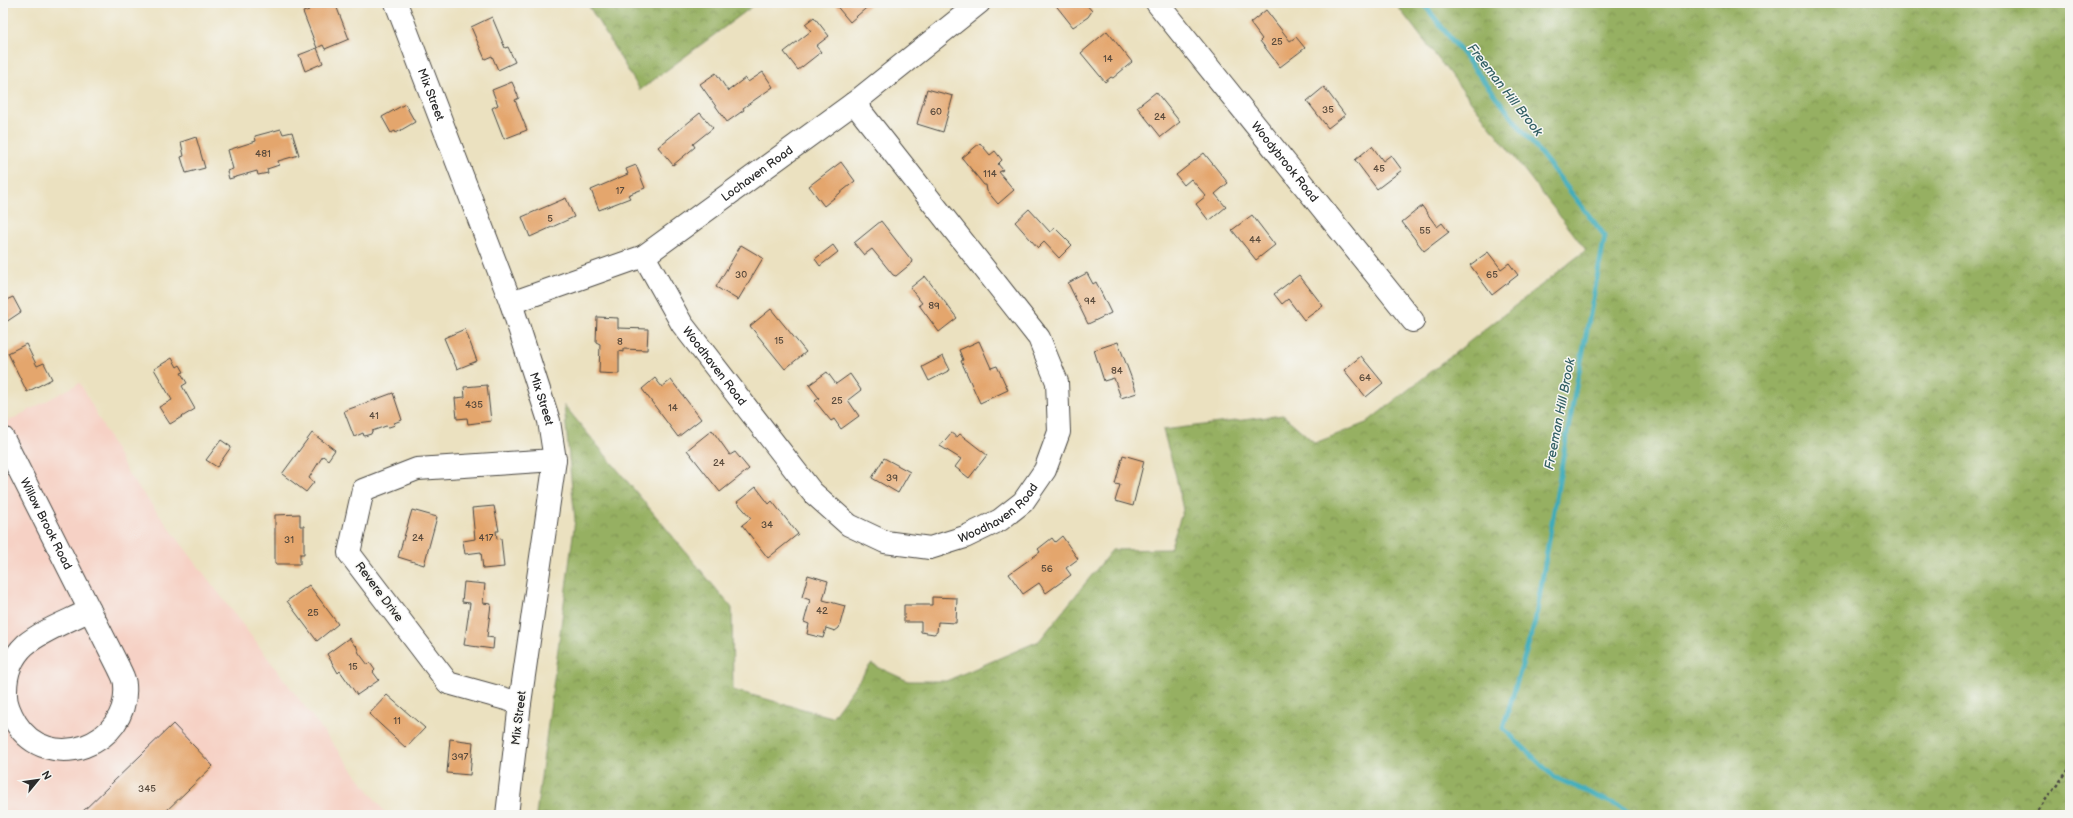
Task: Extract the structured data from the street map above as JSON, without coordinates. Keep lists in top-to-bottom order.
{
  "streets": {
    "street": [
      "Mix Street",
      "Woodybrook Road",
      "Lochaven Road",
      "Woodhaven Road",
      "Willow Brook Road",
      "Revere Drive"
    ]
  },
  "crossings": [
    ["Mix Street", "Lochaven Road"],
    ["Mix Street", "Revere Drive"],
    ["Lochaven Road", "Woodhaven Road"]
  ],
  "water": ["Freeman Hill Brook"],
  "house_numbers": [
    "25",
    "14",
    "35",
    "60",
    "24",
    "481",
    "45",
    "114",
    "17",
    "5",
    "55",
    "44",
    "30",
    "65",
    "94",
    "89",
    "15",
    "8",
    "84",
    "64",
    "25",
    "435",
    "14",
    "41",
    "24",
    "39",
    "34",
    "24",
    "417",
    "31",
    "56",
    "42",
    "25",
    "15",
    "11",
    "397",
    "345"
  ],
  "north": "top right"
}
